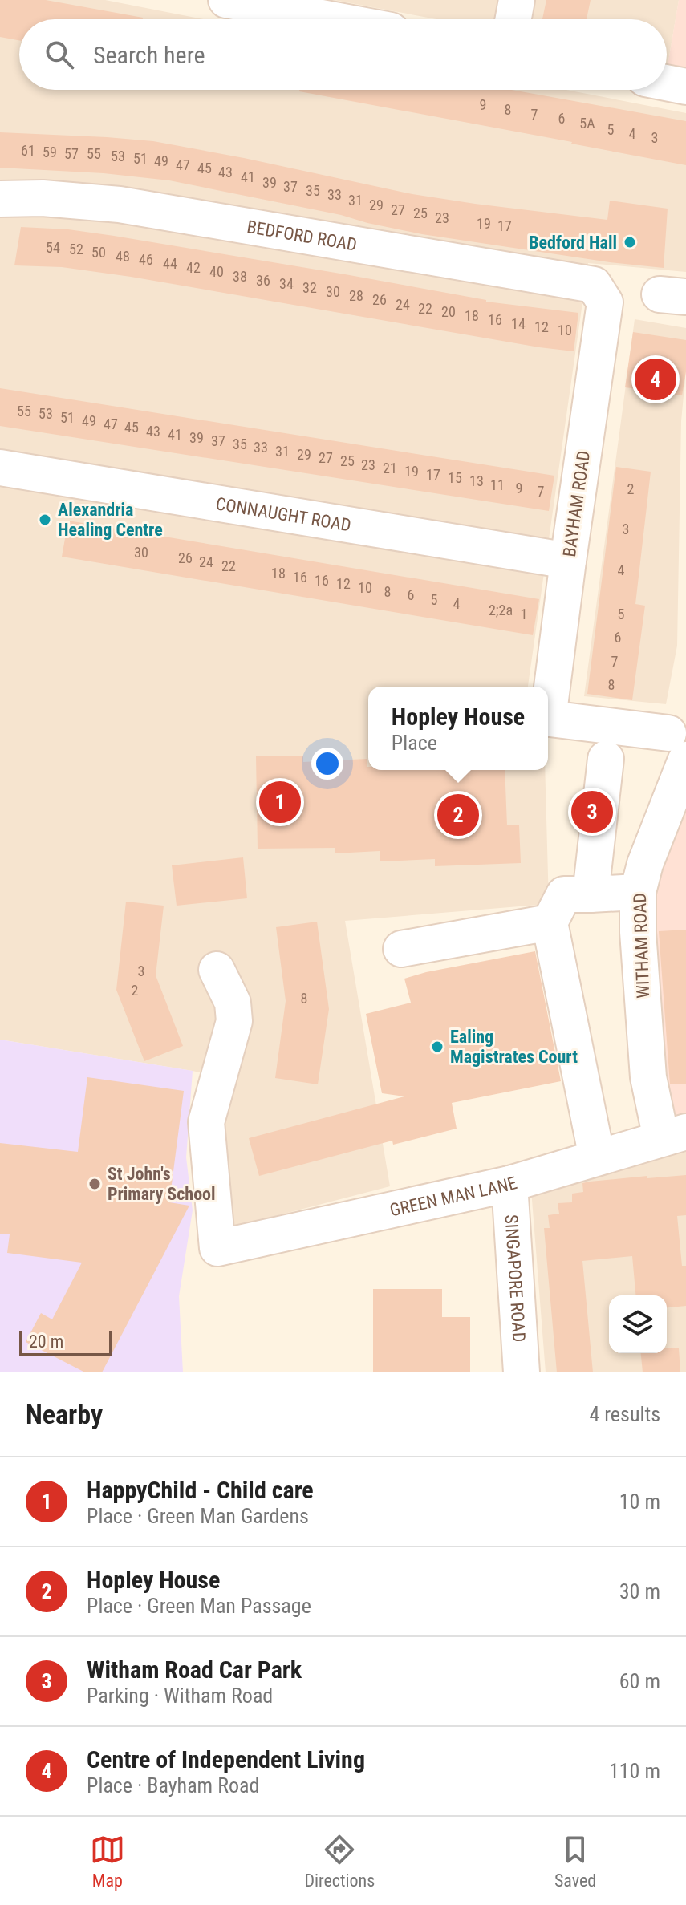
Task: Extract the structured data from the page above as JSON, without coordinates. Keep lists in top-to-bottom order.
{
  "streets": {
    "street": [
      "BEDFORD ROAD",
      "BAYHAM ROAD",
      "CONNAUGHT ROAD",
      "WITHAM ROAD",
      "GREEN MAN LANE",
      "SINGAPORE ROAD"
    ]
  },
  "crossings": [
    ["BEDFORD ROAD", "BAYHAM ROAD"],
    ["BAYHAM ROAD", "CONNAUGHT ROAD"],
    ["WITHAM ROAD", "GREEN MAN LANE"],
    ["GREEN MAN LANE", "SINGAPORE ROAD"]
  ],
  "places": [
    "Bedford Hall",
    "Alexandria Healing Centre",
    "Ealing Magistrates Court",
    "St John's Primary School"
  ],
  "house_numbers": [
    "9",
    "8",
    "7",
    "6",
    "5A",
    "5",
    "4",
    "3",
    "61",
    "59",
    "57",
    "55",
    "53",
    "51",
    "49",
    "47",
    "45",
    "43",
    "41",
    "39",
    "37",
    "35",
    "33",
    "31",
    "29",
    "27",
    "25",
    "23",
    "19",
    "17",
    "54",
    "52",
    "50",
    "48",
    "46",
    "44",
    "42",
    "40",
    "38",
    "36",
    "34",
    "32",
    "30",
    "28",
    "26",
    "24",
    "22",
    "20",
    "18",
    "16",
    "14",
    "12",
    "10",
    "55",
    "53",
    "51",
    "49",
    "47",
    "45",
    "43",
    "41",
    "39",
    "37",
    "35",
    "33",
    "31",
    "29",
    "27",
    "25",
    "23",
    "21",
    "19",
    "17",
    "15",
    "13",
    "11",
    "9",
    "2",
    "7",
    "3",
    "30",
    "26",
    "24",
    "22",
    "4",
    "18",
    "16",
    "16",
    "12",
    "10",
    "8",
    "6",
    "5",
    "4",
    "2;2a",
    "1",
    "5",
    "6",
    "7",
    "8",
    "3",
    "2",
    "8"
  ],
  "scale_bar": "20 m",
  "page": {
    "search": "Search here",
    "pins": [
      "4",
      "1",
      "3",
      "2"
    ],
    "popup": ["Hopley House", "Place"],
    "scale": "20 m",
    "heading": ["Nearby", "4 results"],
    "list": [
      {
        "mark": "1",
        "name": "HappyChild - Child care",
        "note": "Place · Green Man Gardens",
        "value": "10 m"
      },
      {
        "mark": "2",
        "name": "Hopley House",
        "note": "Place · Green Man Passage",
        "value": "30 m"
      },
      {
        "mark": "3",
        "name": "Witham Road Car Park",
        "note": "Parking · Witham Road",
        "value": "60 m"
      },
      {
        "mark": "4",
        "name": "Centre of Independent Living",
        "note": "Place · Bayham Road",
        "value": "110 m"
      }
    ],
    "nav": ["Map", "Directions", "Saved"]
  }
}
